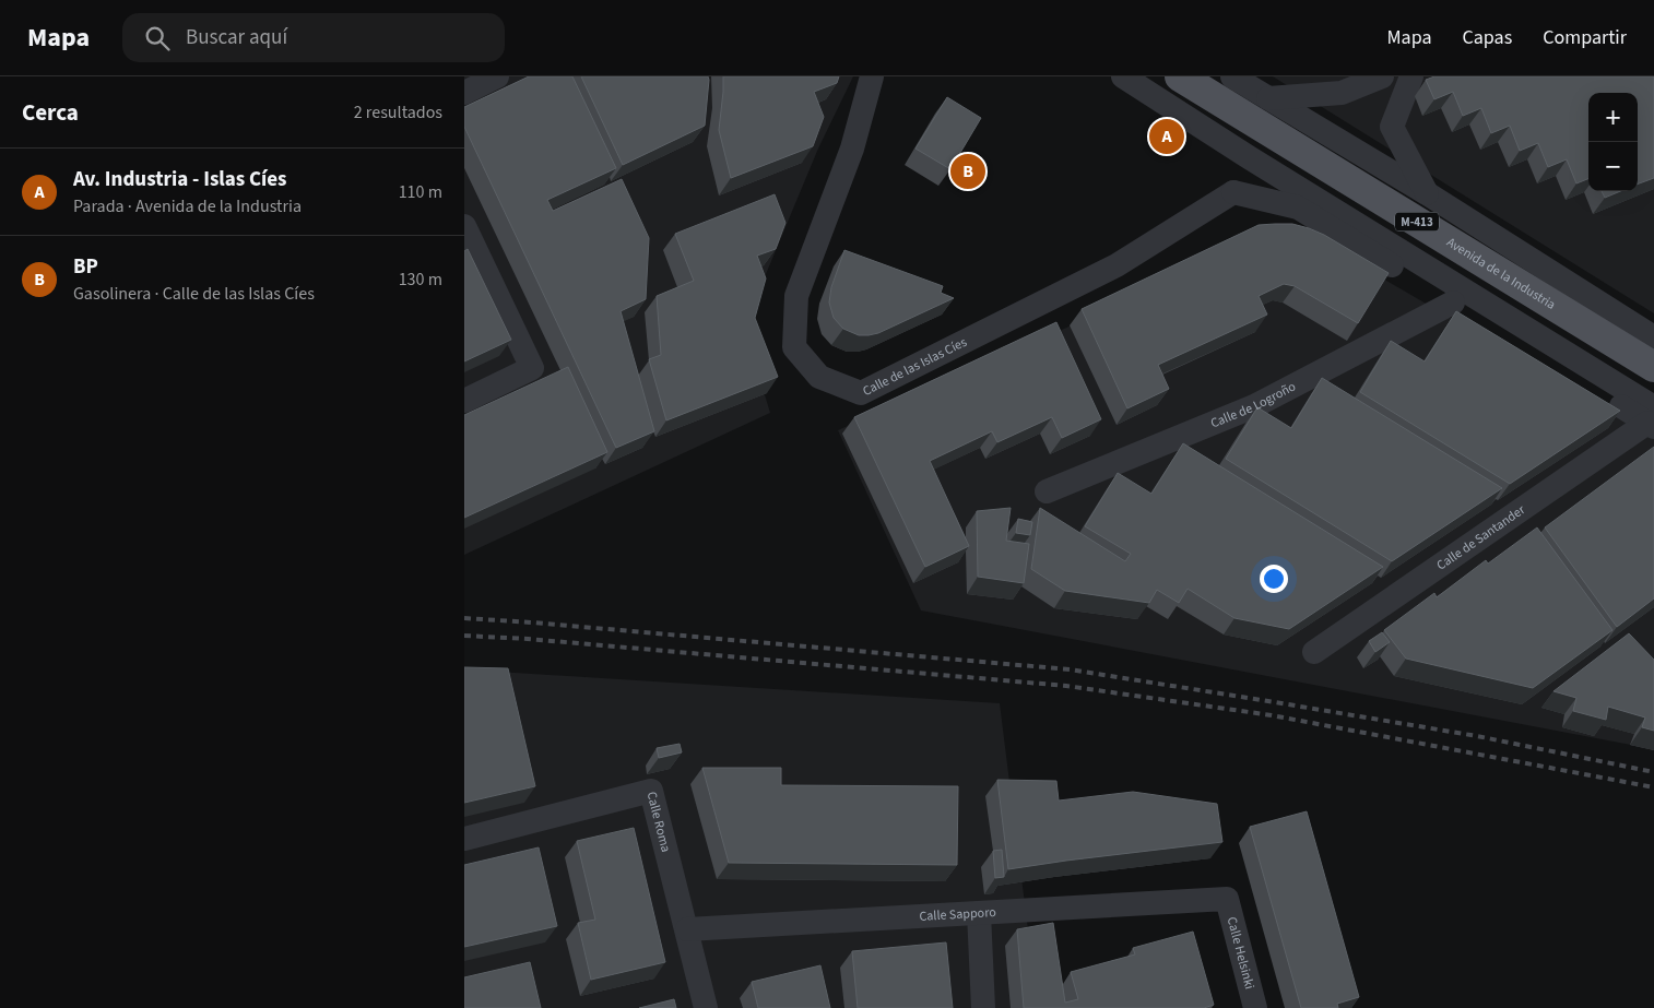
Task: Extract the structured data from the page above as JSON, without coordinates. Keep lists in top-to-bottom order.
{
  "streets": {
    "main road": ["M-413", "Avenida de la Industria"],
    "street": [
      "Calle de las Islas Cíes",
      "Calle de Logroño",
      "Calle de Santander",
      "Calle Roma",
      "Calle Sapporo",
      "Calle Helsinki"
    ]
  },
  "crossings": [
    ["Calle Roma", "Calle Sapporo"],
    ["Calle Sapporo", "Calle Helsinki"]
  ],
  "page": {
    "header": "Mapa",
    "search": "Buscar aquí",
    "nav": ["Mapa", "Capas", "Compartir"],
    "heading": ["Cerca", "2 resultados"],
    "map_buttons": ["+", "−"],
    "pins": ["A", "B"],
    "list": [
      {
        "mark": "A",
        "name": "Av. Industria - Islas Cíes",
        "note": "Parada · Avenida de la Industria",
        "value": "110 m"
      },
      {
        "mark": "B",
        "name": "BP",
        "note": "Gasolinera · Calle de las Islas Cíes",
        "value": "130 m"
      }
    ]
  }
}
